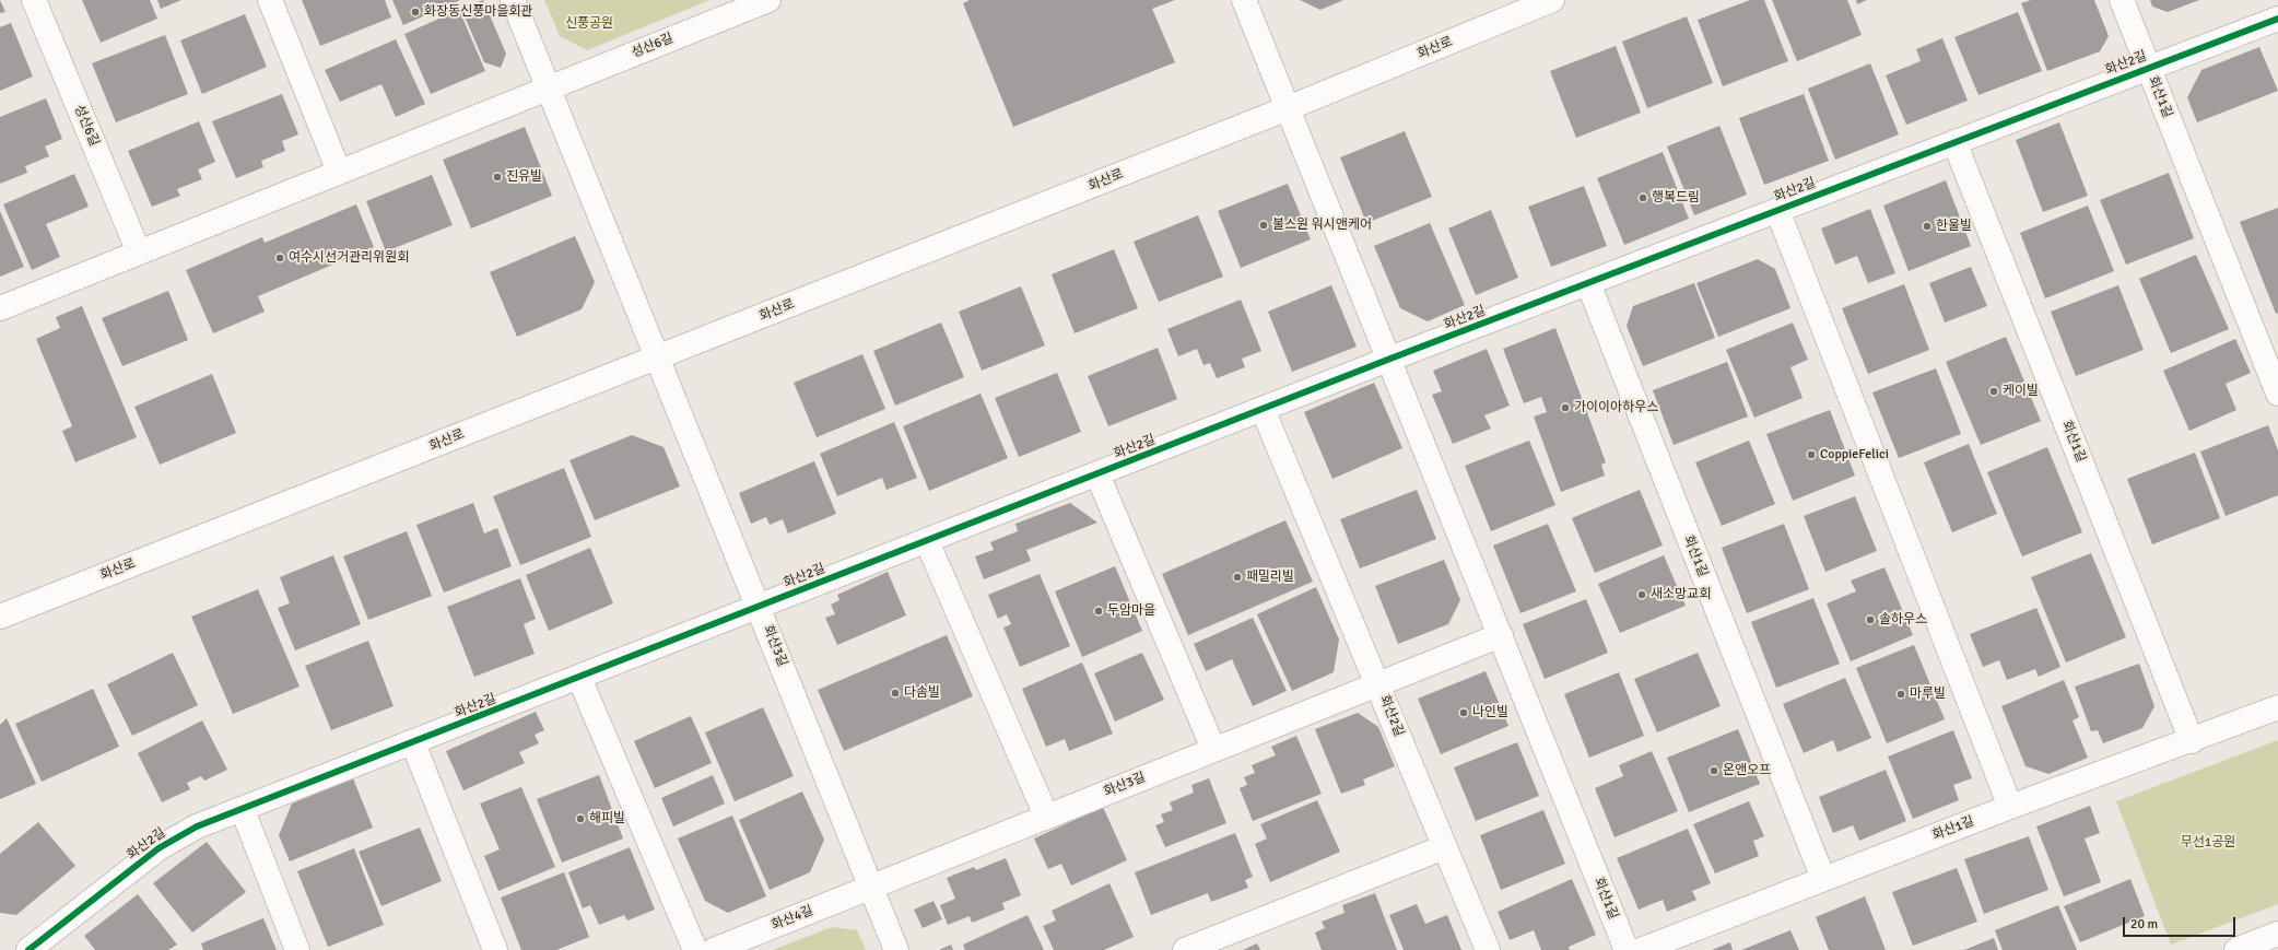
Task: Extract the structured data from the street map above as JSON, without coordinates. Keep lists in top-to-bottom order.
{
  "streets": {
    "street": [
      "성산6길",
      "화산로",
      "화산2길",
      "화산1길",
      "화산3길",
      "화산4길"
    ]
  },
  "crossings": [
    ["성산6길", "화산3길"],
    ["화산로", "화산1길"],
    ["화산로", "화산3길"],
    ["화산2길", "화산1길"],
    ["화산2길", "화산3길"],
    ["화산1길", "화산3길"],
    ["화산3길", "화산4길"]
  ],
  "parks": ["신풍공원", "무선1공원"],
  "places": [
    "화장동신풍마을회관",
    "진유빌",
    "행복드림",
    "불스원 워시앤케어",
    "한울빌",
    "여수시선거관리위원회",
    "케이빌",
    "가이이아하우스",
    "CoppieFelici",
    "패밀리빌",
    "새소망교회",
    "두암마을",
    "솔하우스",
    "다솜빌",
    "마루빌",
    "나인빌",
    "온앤오프",
    "해피빌"
  ],
  "scale_bar": "20 m"
}
